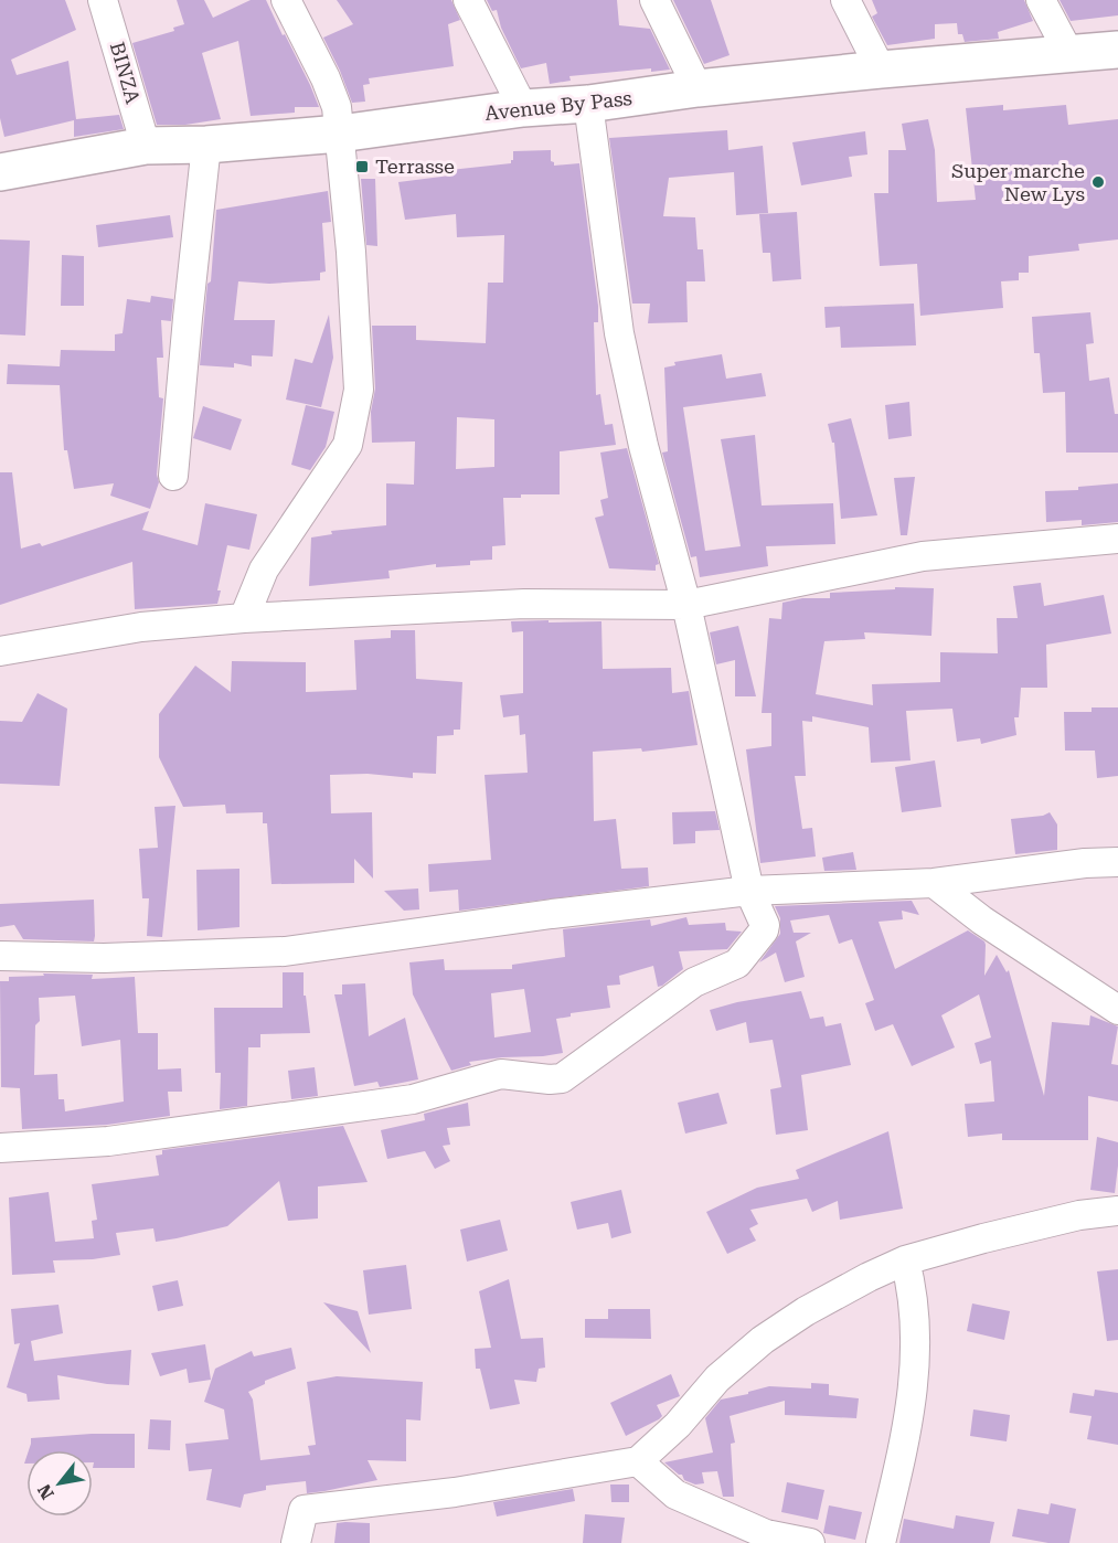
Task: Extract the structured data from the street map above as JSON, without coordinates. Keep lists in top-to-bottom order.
{
  "streets": {
    "highway": ["Avenue By Pass"],
    "street": ["BINZA"]
  },
  "crossings": [
    ["BINZA", "Avenue By Pass"]
  ],
  "places": {
    "transit": ["Terrasse"],
    "other": ["Super marche New Lys"]
  },
  "north": "bottom left"
}
